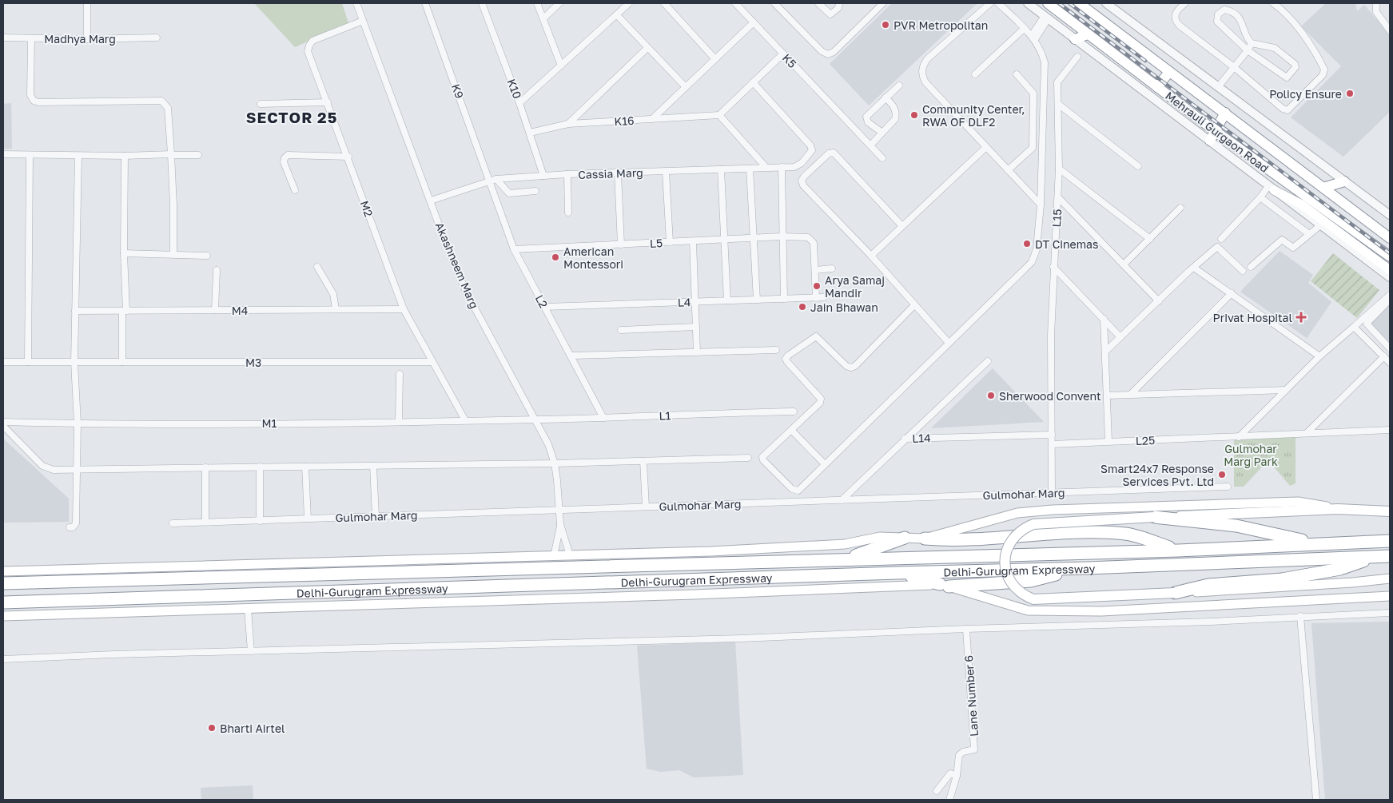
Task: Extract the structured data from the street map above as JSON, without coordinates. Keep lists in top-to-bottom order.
{
  "streets": {
    "highway": ["Delhi-Gurugram Expressway"],
    "main road": ["Mehrauli Gurgaon Road"],
    "street": [
      "Madhya Marg",
      "K5",
      "K10",
      "K9",
      "K16",
      "Cassia Marg",
      "M2",
      "L15",
      "L5",
      "Akashneem Marg",
      "L2",
      "L4",
      "M4",
      "M3",
      "L1",
      "M1",
      "L14",
      "L25",
      "Gulmohar Marg",
      "Lane Number 6"
    ]
  },
  "crossings": [
    ["K10", "K16"],
    ["K10", "Cassia Marg"],
    ["K9", "Cassia Marg"],
    ["K9", "L2"],
    ["Cassia Marg", "Akashneem Marg"],
    ["Cassia Marg", "L2"],
    ["M2", "Akashneem Marg"],
    ["M2", "M4"],
    ["M2", "M3"],
    ["M2", "M1"],
    ["L15", "L14"],
    ["L5", "L2"],
    ["L5", "L4"],
    ["Akashneem Marg", "L1"],
    ["Akashneem Marg", "M1"],
    ["Akashneem Marg", "Gulmohar Marg"],
    ["L2", "L4"],
    ["L2", "L1"],
    ["L1", "M1"]
  ],
  "districts": ["SECTOR 25"],
  "parks": ["Gulmohar Marg Park"],
  "places": {
    "other": [
      "PVR Metropolitan",
      "Policy Ensure",
      "Community Center, RWA OF DLF2",
      "DT Cinemas",
      "American Montessori",
      "Arya Samaj Mandir",
      "Jain Bhawan",
      "Sherwood Convent",
      "Smart24x7 Response Services Pvt. Ltd",
      "Bharti Airtel"
    ],
    "health": ["Privat Hospital"]
  }
}
